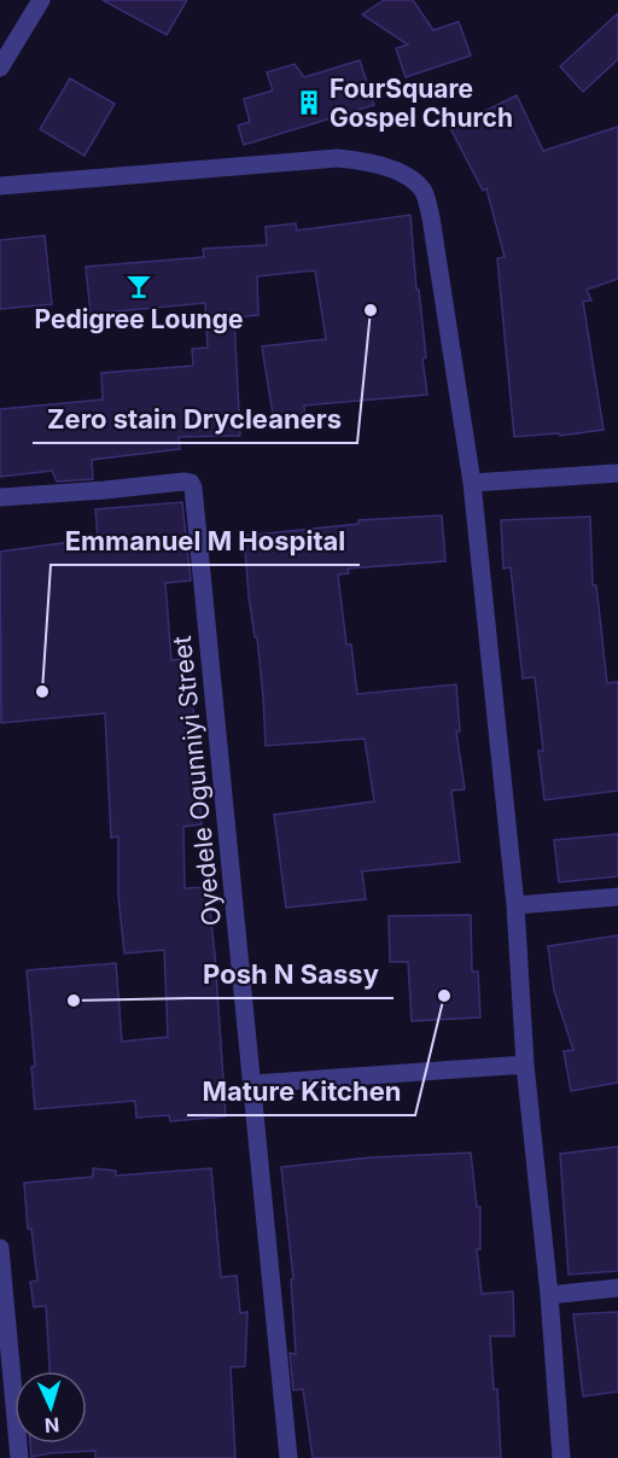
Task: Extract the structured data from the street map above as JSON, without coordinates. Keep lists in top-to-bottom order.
{
  "streets": {
    "street": ["Oyedele Ogunniyi Street"]
  },
  "places": {
    "building": ["FourSquare Gospel Church"],
    "bar": ["Pedigree Lounge"],
    "other": [
      "Zero stain Drycleaners",
      "Emmanuel M Hospital",
      "Mature Kitchen",
      "Posh N Sassy"
    ]
  },
  "north": "bottom"
}
